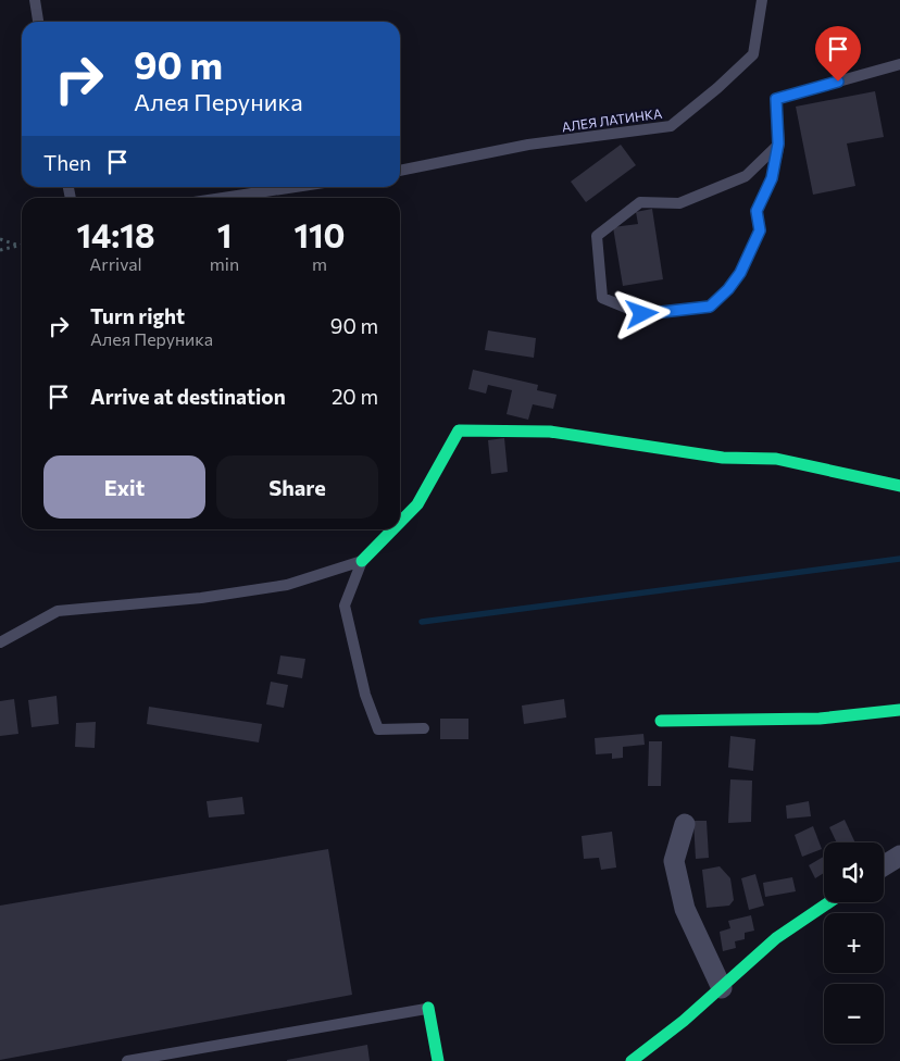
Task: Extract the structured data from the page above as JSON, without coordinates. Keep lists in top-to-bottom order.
{
  "streets": {
    "lane": ["АЛЕЯ ЛАТИНКА"]
  },
  "page": {
    "turn": ["90 m", "Алея Перуника"],
    "then": "Then",
    "eta": [
      "14:18",
      "Arrival",
      "1",
      "min",
      "110",
      "m"
    ],
    "list": [
      {
        "name": "Turn right",
        "note": "Алея Перуника",
        "value": "90 m"
      },
      {
        "name": "Arrive at destination",
        "value": "20 m"
      }
    ],
    "buttons": ["Exit", "Share"],
    "map_buttons": ["+", "−"]
  }
}
